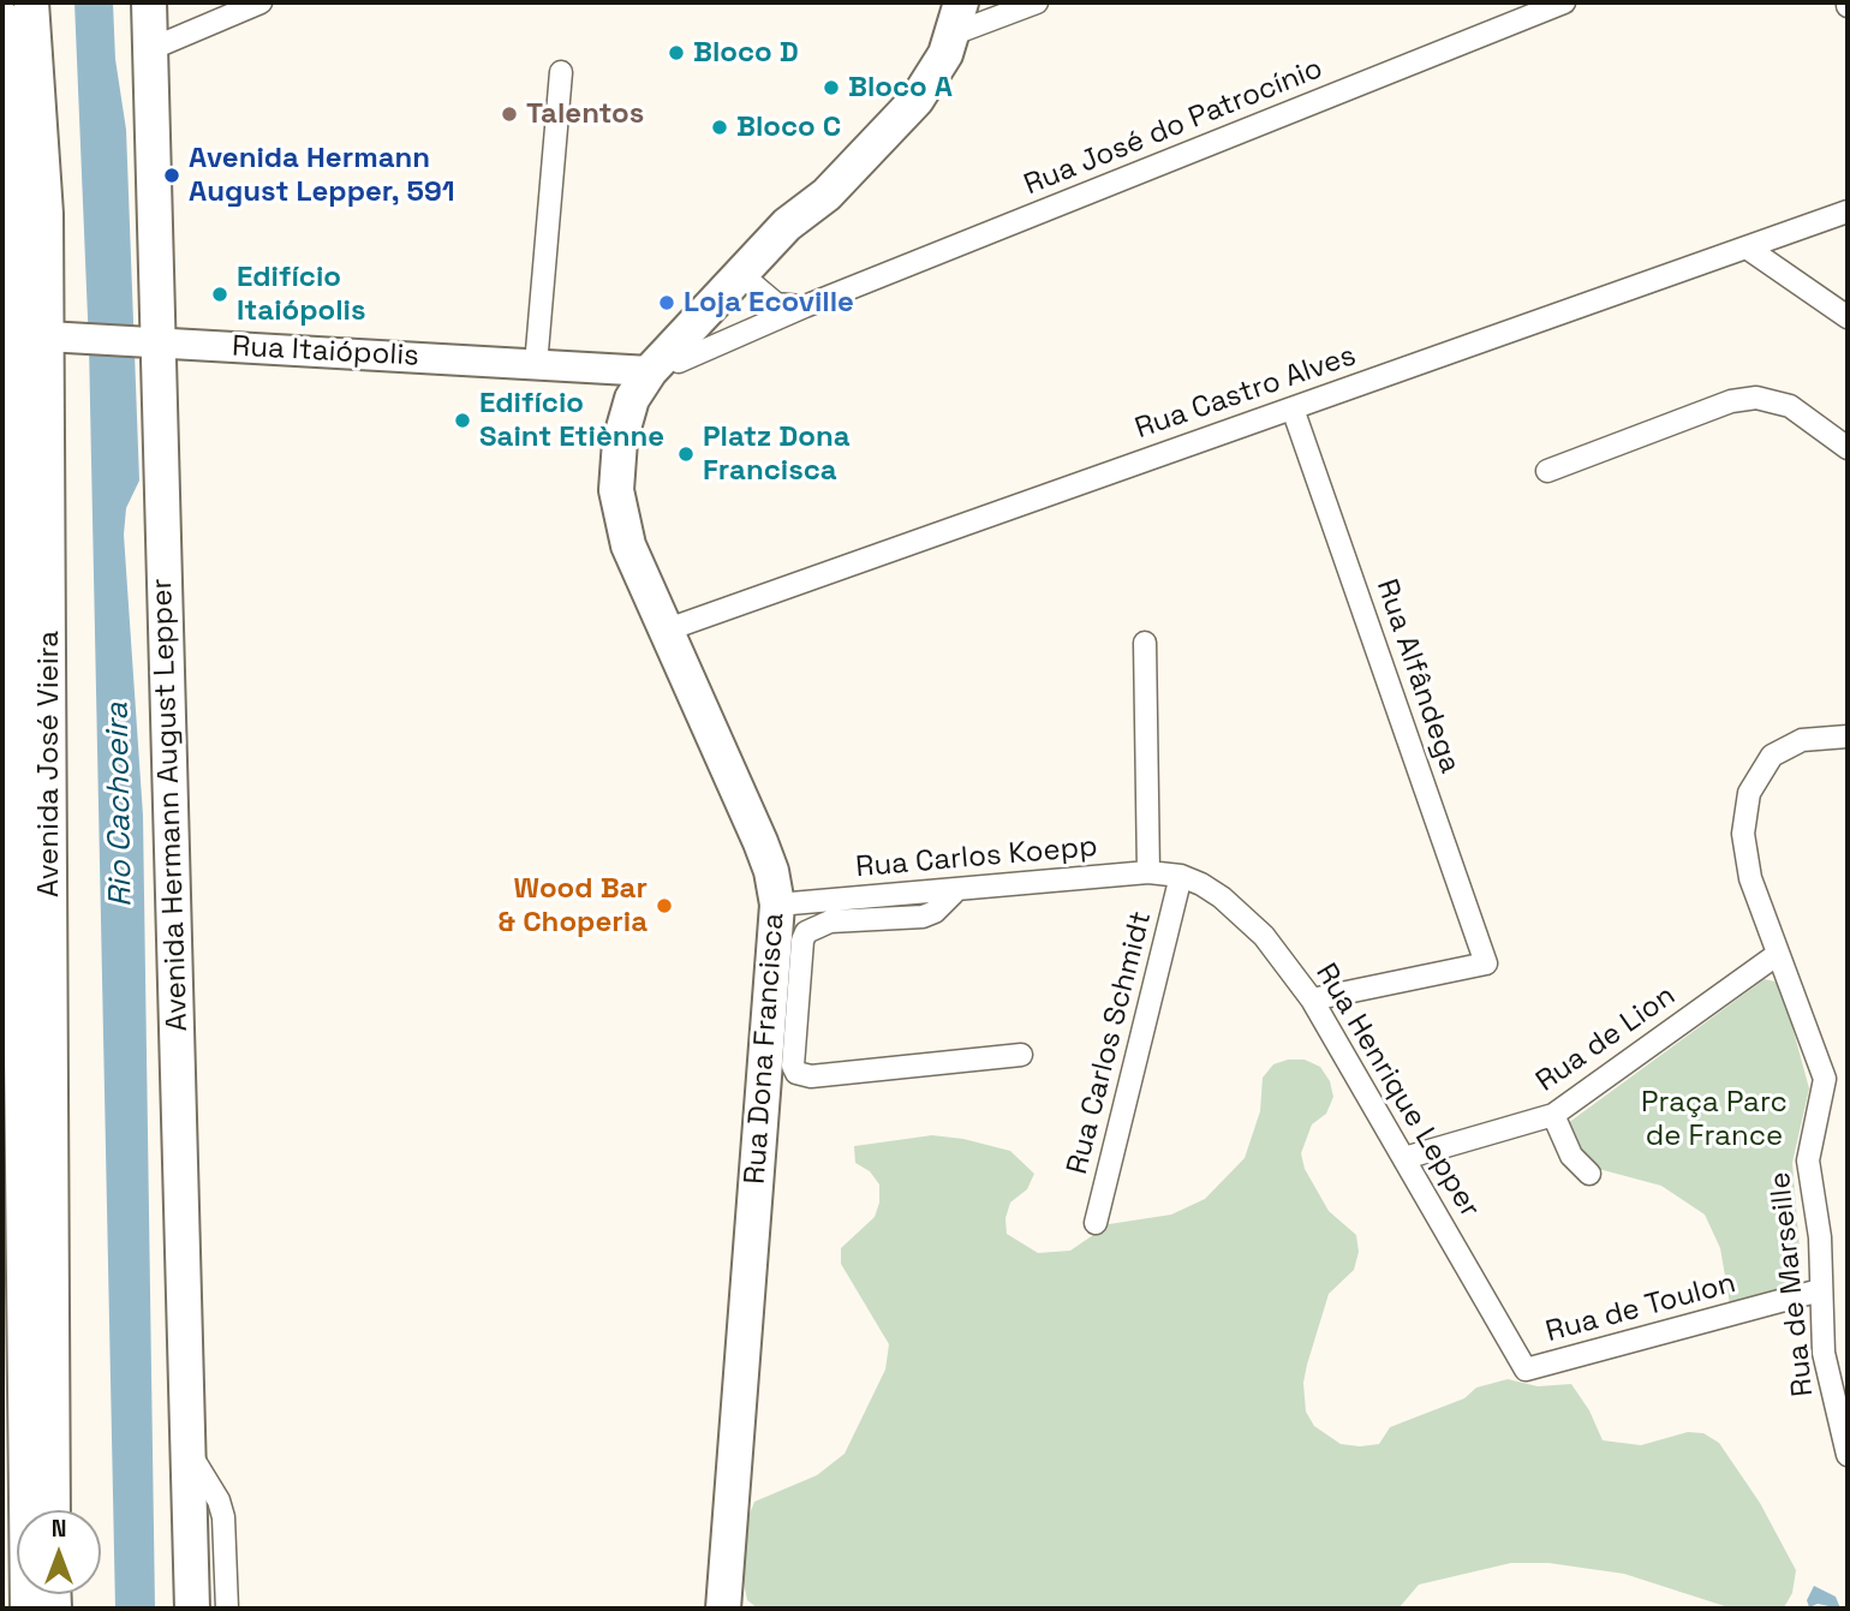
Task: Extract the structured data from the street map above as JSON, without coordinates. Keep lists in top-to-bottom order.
{
  "streets": {
    "main road": [
      "Rua Itaiópolis",
      "Avenida José Vieira",
      "Avenida Hermann August Lepper",
      "Rua Dona Francisca"
    ],
    "street": [
      "Rua José do Patrocínio",
      "Rua Castro Alves",
      "Rua Alfândega",
      "Rua Carlos Koepp",
      "Rua de Lion",
      "Rua Carlos Schmidt",
      "Rua Henrique Lepper",
      "Rua de Marseille",
      "Rua de Toulon"
    ]
  },
  "crossings": [
    ["Rua José do Patrocínio", "Rua Itaiópolis"],
    ["Rua José do Patrocínio", "Rua Dona Francisca"],
    ["Rua Itaiópolis", "Avenida José Vieira"],
    ["Rua Itaiópolis", "Avenida Hermann August Lepper"],
    ["Rua Itaiópolis", "Rua Dona Francisca"],
    ["Rua Castro Alves", "Rua Alfândega"],
    ["Rua Castro Alves", "Rua Dona Francisca"],
    ["Rua Alfândega", "Rua Henrique Lepper"],
    ["Rua Carlos Koepp", "Rua Carlos Schmidt"],
    ["Rua Carlos Koepp", "Rua Dona Francisca"],
    ["Rua Carlos Koepp", "Rua Henrique Lepper"],
    ["Rua de Lion", "Rua Henrique Lepper"],
    ["Rua de Lion", "Rua de Marseille"],
    ["Rua Carlos Schmidt", "Rua Henrique Lepper"],
    ["Rua Henrique Lepper", "Rua de Toulon"],
    ["Rua de Marseille", "Rua de Toulon"]
  ],
  "water": ["Rio Cachoeira"],
  "parks": ["Praça Parc de France"],
  "places": [
    "Bloco D",
    "Bloco A",
    "Talentos",
    "Bloco C",
    "Avenida Hermann August Lepper, 591",
    "Edifício Itaiópolis",
    "Loja Ecoville",
    "Edifício Saint Etiènne",
    "Platz Dona Francisca",
    "Wood Bar & Choperia"
  ],
  "north": "top"
}
